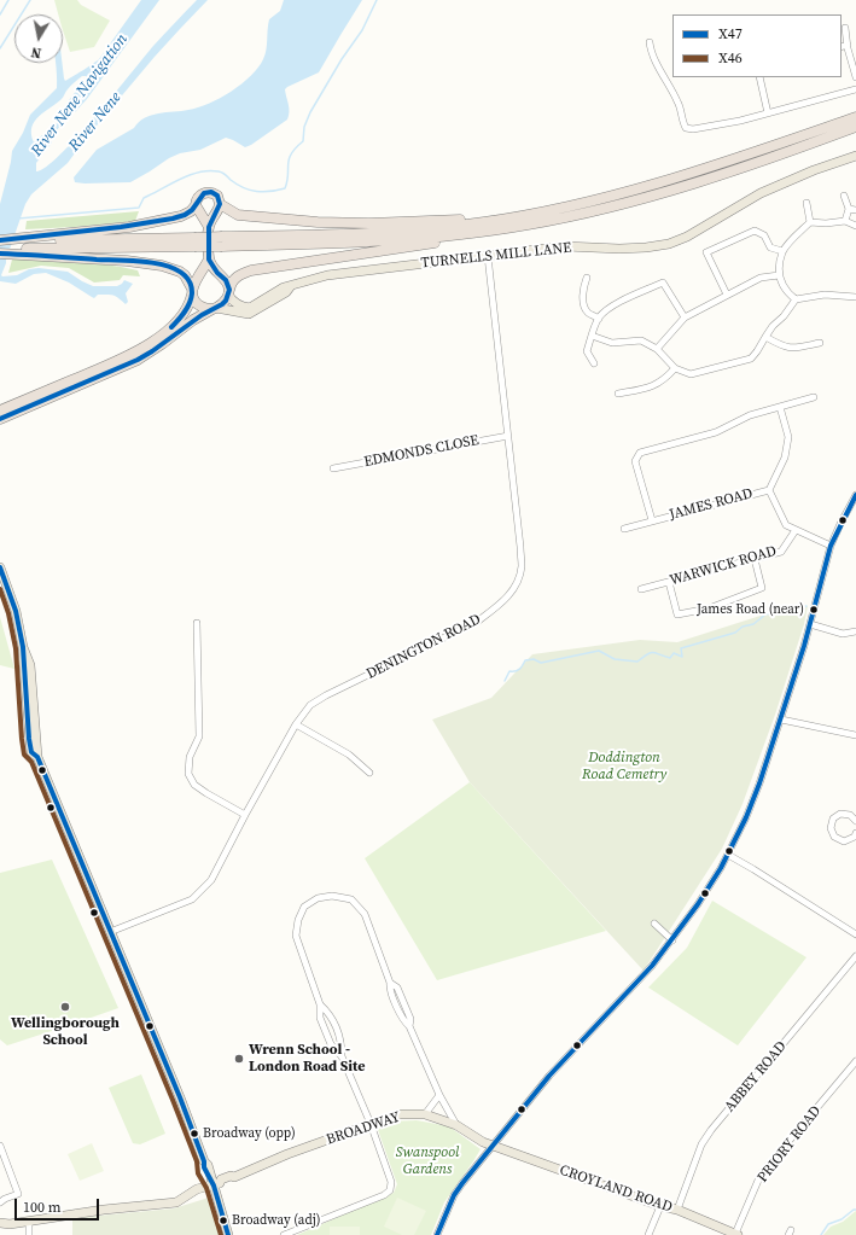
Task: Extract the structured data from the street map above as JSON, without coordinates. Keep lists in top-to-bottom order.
{
  "streets": {
    "main road": ["TURNELLS MILL LANE", "BROADWAY", "CROYLAND ROAD"],
    "street": [
      "EDMONDS CLOSE",
      "JAMES ROAD",
      "WARWICK ROAD",
      "DENINGTON ROAD",
      "ABBEY ROAD",
      "PRIORY ROAD"
    ]
  },
  "crossings": [
    ["TURNELLS MILL LANE", "DENINGTON ROAD"],
    ["EDMONDS CLOSE", "DENINGTON ROAD"],
    ["JAMES ROAD", "WARWICK ROAD"],
    ["ABBEY ROAD", "CROYLAND ROAD"],
    ["BROADWAY", "CROYLAND ROAD"],
    ["PRIORY ROAD", "CROYLAND ROAD"]
  ],
  "water": ["River Nene Navigation", "River Nene"],
  "parks": ["Doddington Road Cemetry", "Swanspool Gardens"],
  "places": [
    "James Road (near)",
    "Wellingborough School",
    "Wrenn School - London Road Site",
    "Broadway (opp)",
    "Broadway (adj)"
  ],
  "lines": ["transit line X47", "transit line X46"],
  "legend": ["X47", "X46"],
  "scale_bar": "100 m",
  "north": "bottom"
}
